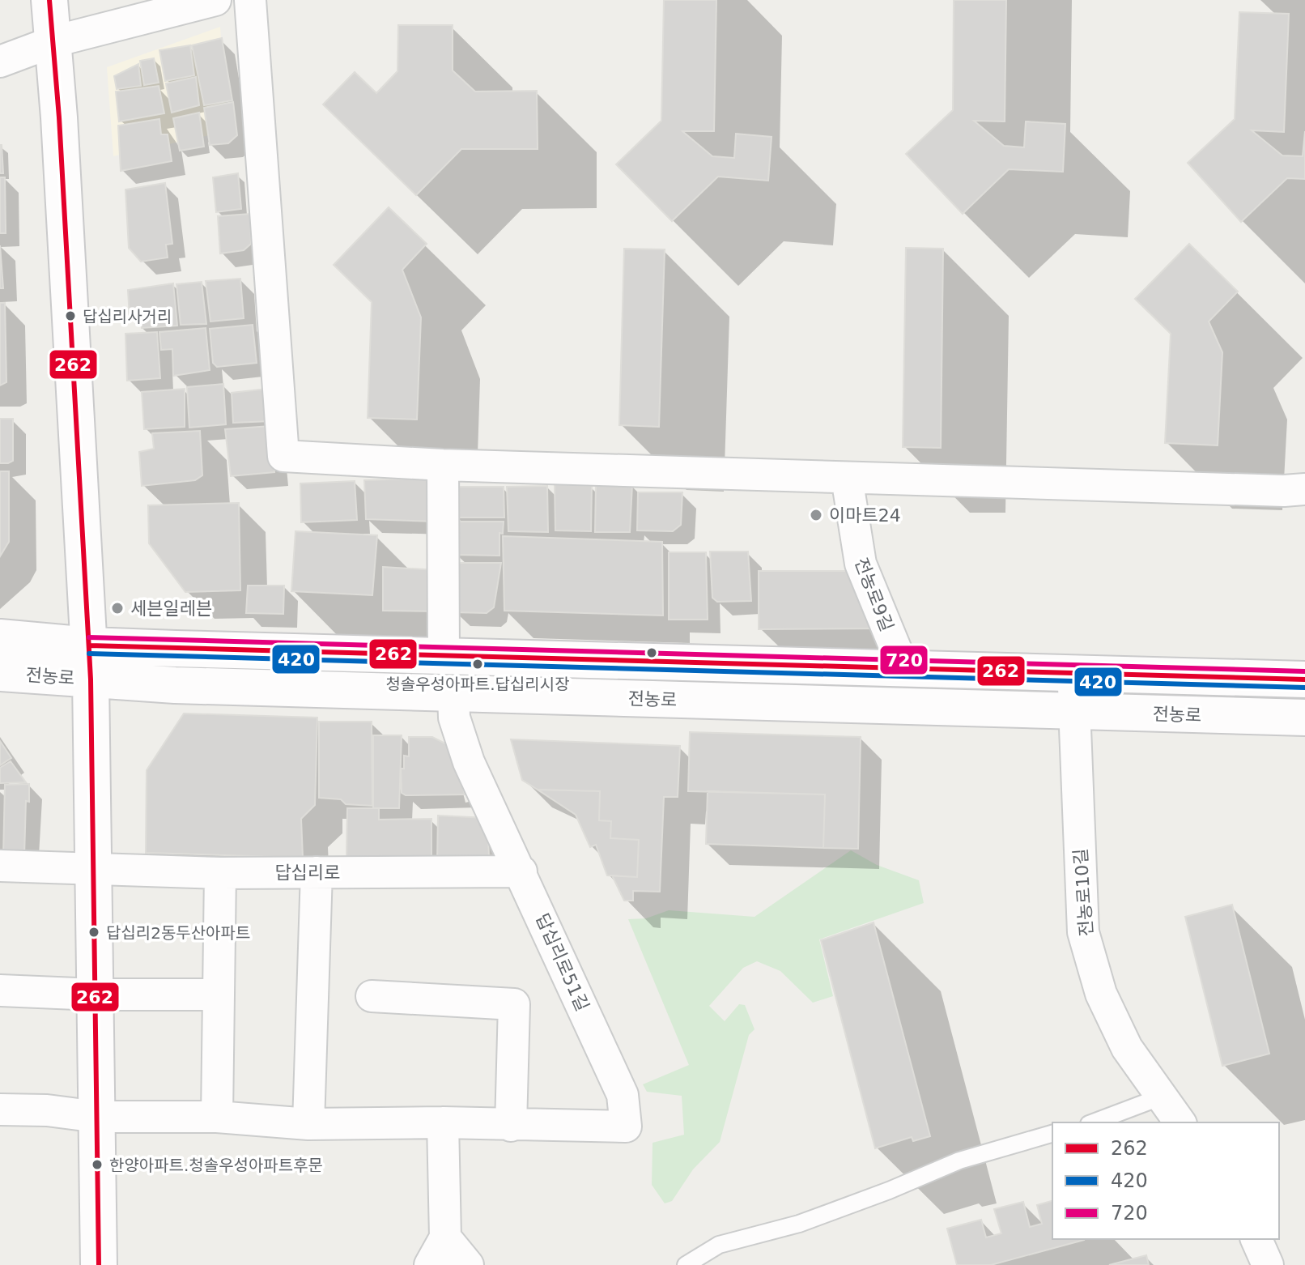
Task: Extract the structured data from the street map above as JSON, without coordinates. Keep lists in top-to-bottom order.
{
  "streets": {
    "main road": ["전농로"],
    "street": [
      "전농로9길",
      "답십리로",
      "전농로10길",
      "답십리로51길"
    ]
  },
  "crossings": [
    ["전농로9길", "전농로"],
    ["전농로", "전농로10길"],
    ["전농로", "답십리로51길"],
    ["답십리로", "답십리로51길"]
  ],
  "places": [
    "답십리사거리",
    "이마트24",
    "세븐일레븐",
    "청솔우성아파트.답십리시장",
    "답십리2동두산아파트",
    "한양아파트.청솔우성아파트후문"
  ],
  "lines": ["transit line 262", "transit line 720", "transit line 420"],
  "legend": ["262", "420", "720"]
}
